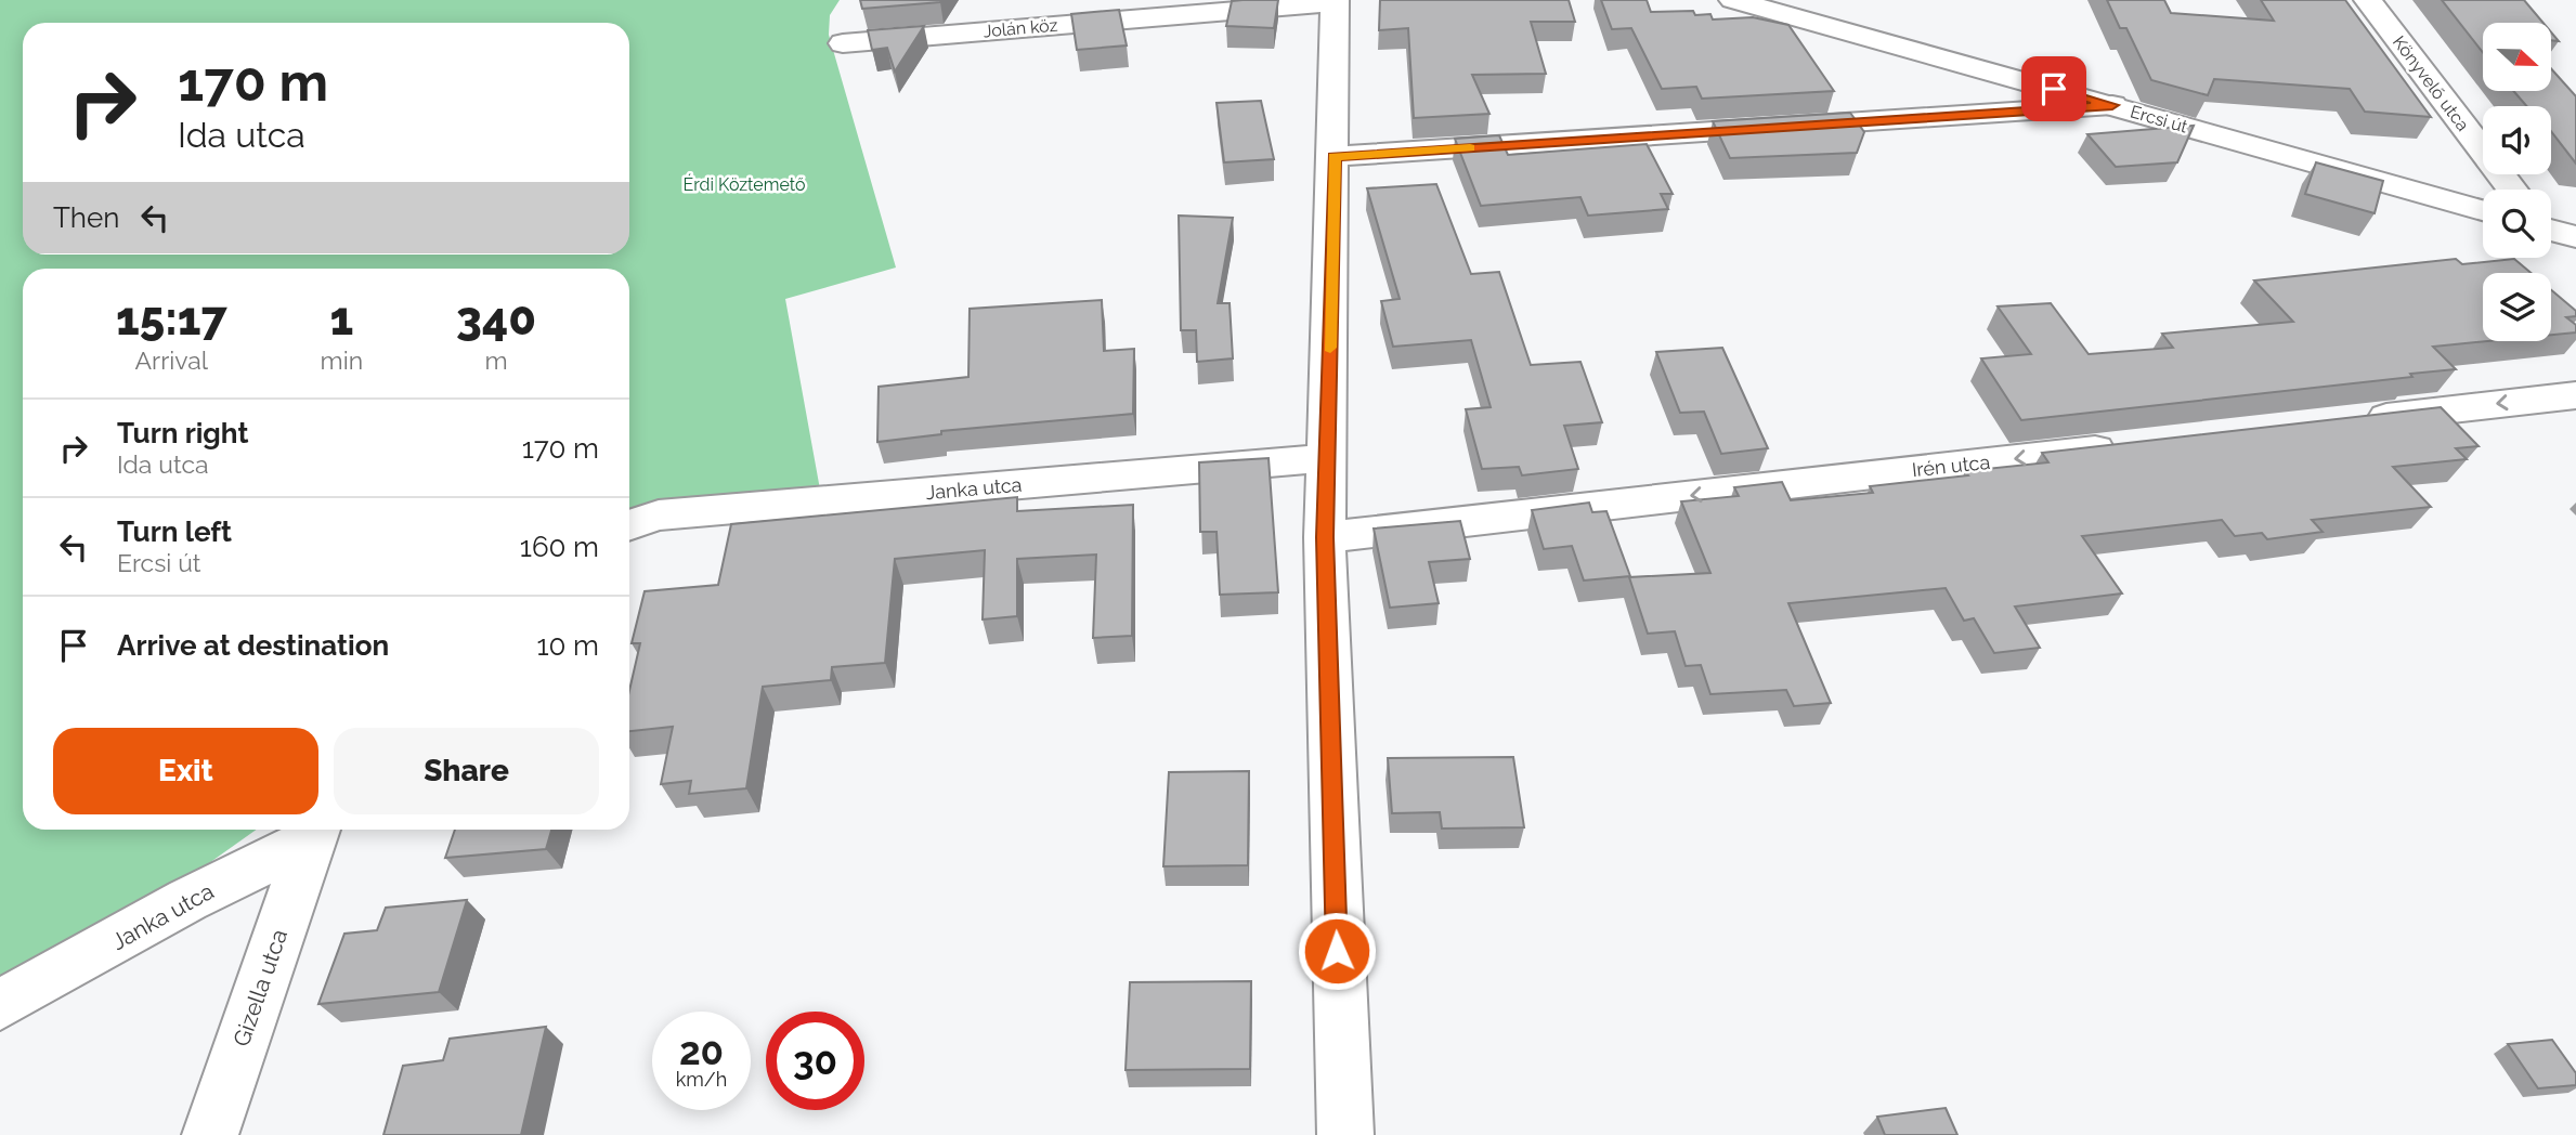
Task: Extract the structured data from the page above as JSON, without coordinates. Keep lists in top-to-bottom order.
{
  "streets": {
    "street": [
      "Jolán köz",
      "Könyvelő utca",
      "Ercsi út",
      "Irén utca",
      "Janka utca",
      "Gizella utca"
    ]
  },
  "crossings": [
    ["Janka utca", "Gizella utca"]
  ],
  "parks": ["Érdi Köztemető"],
  "north": "right",
  "page": {
    "turn": ["170 m", "Ida utca"],
    "then": "Then",
    "eta": [
      "15:17",
      "Arrival",
      "1",
      "min",
      "340",
      "m"
    ],
    "list": [
      {
        "name": "Turn right",
        "note": "Ida utca",
        "value": "170 m"
      },
      {
        "name": "Turn left",
        "note": "Ercsi út",
        "value": "160 m"
      },
      {
        "name": "Arrive at destination",
        "value": "10 m"
      }
    ],
    "buttons": ["Exit", "Share"],
    "speed": "20 km/h",
    "limit": "30"
  }
}
